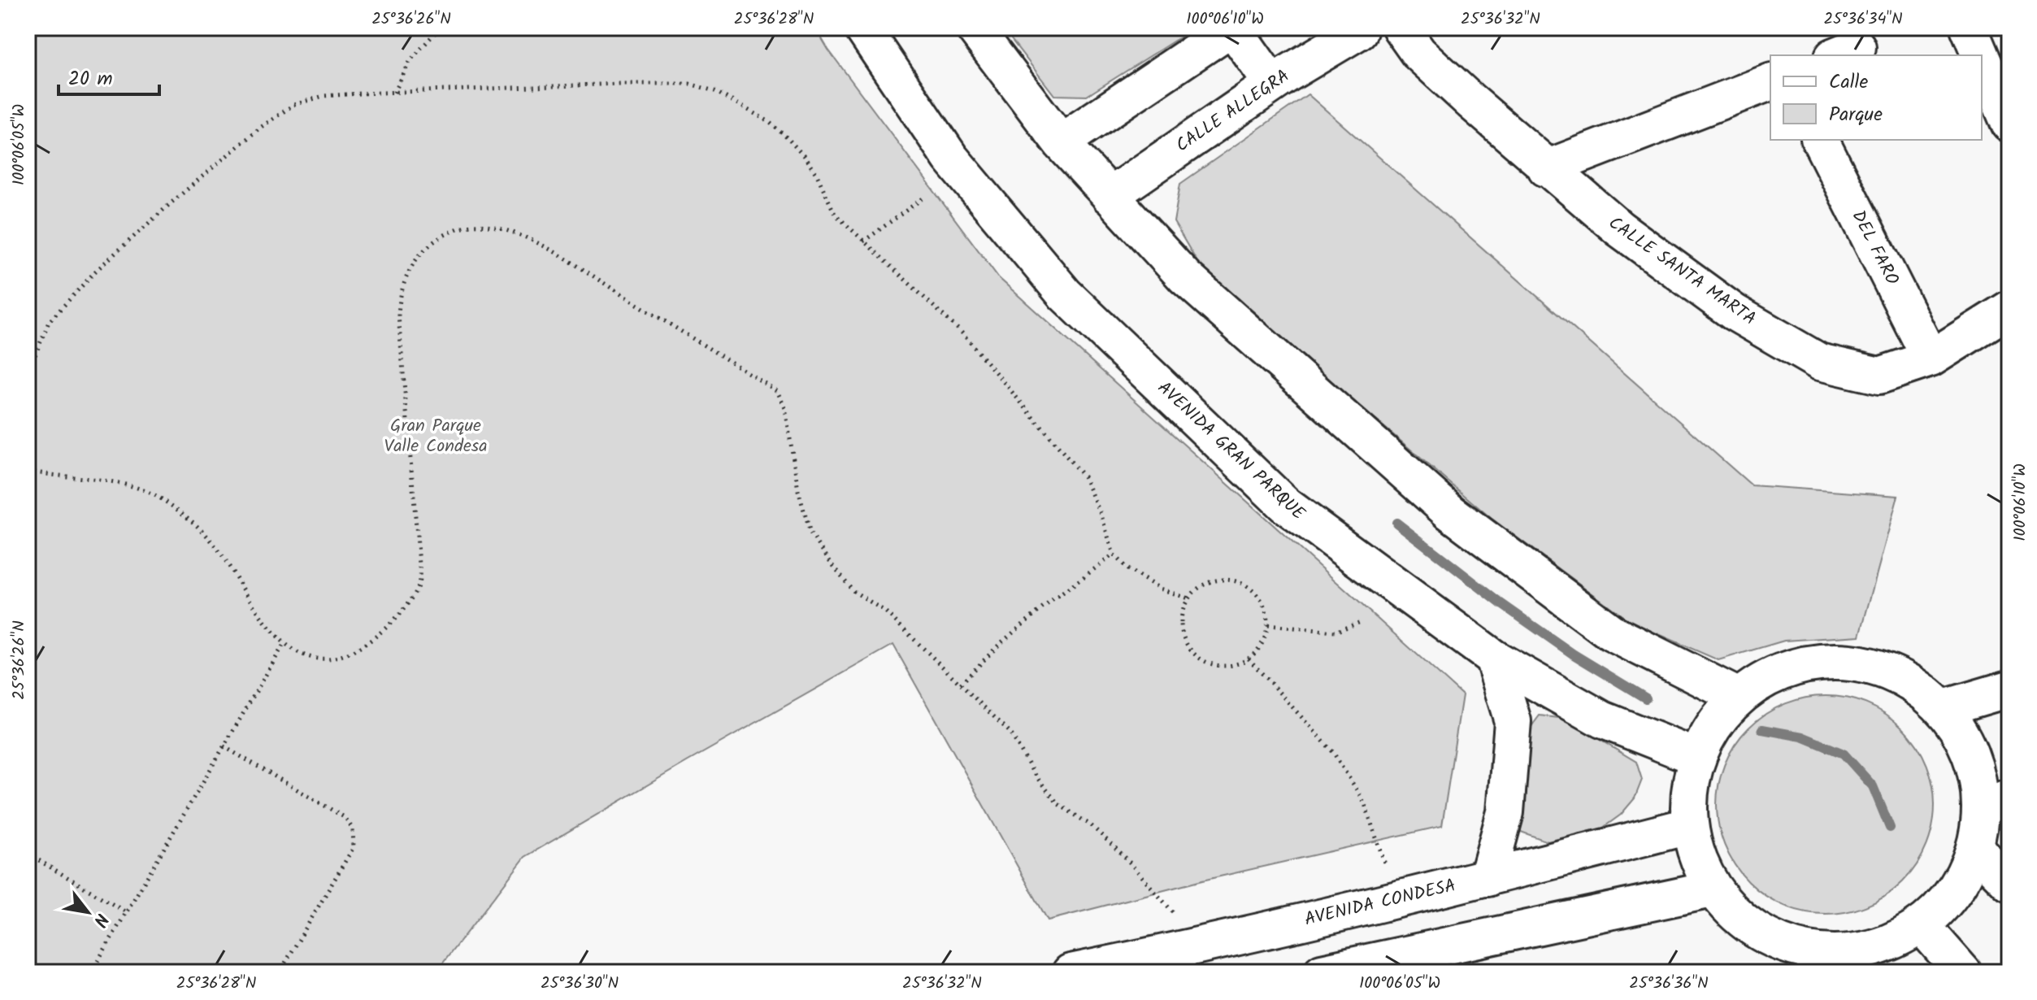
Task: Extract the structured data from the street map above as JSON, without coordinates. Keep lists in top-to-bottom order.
{
  "streets": {
    "street": [
      "CALLE ALLEGRA",
      "DEL FARO",
      "CALLE SANTA MARTA",
      "AVENIDA GRAN PARQUE",
      "AVENIDA CONDESA"
    ]
  },
  "crossings": [
    ["DEL FARO", "CALLE SANTA MARTA"]
  ],
  "parks": ["Gran Parque Valle Condesa"],
  "legend": ["Calle", "Parque"],
  "scale_bar": "20 m",
  "north": "bottom right",
  "coordinates": [
    "25°36'26\"N",
    "25°36'28\"N",
    "100°06'10\"W",
    "25°36'32\"N",
    "25°36'34\"N",
    "100°06'05\"W",
    "25°36'30\"N",
    "25°36'36\"N"
  ]
}
